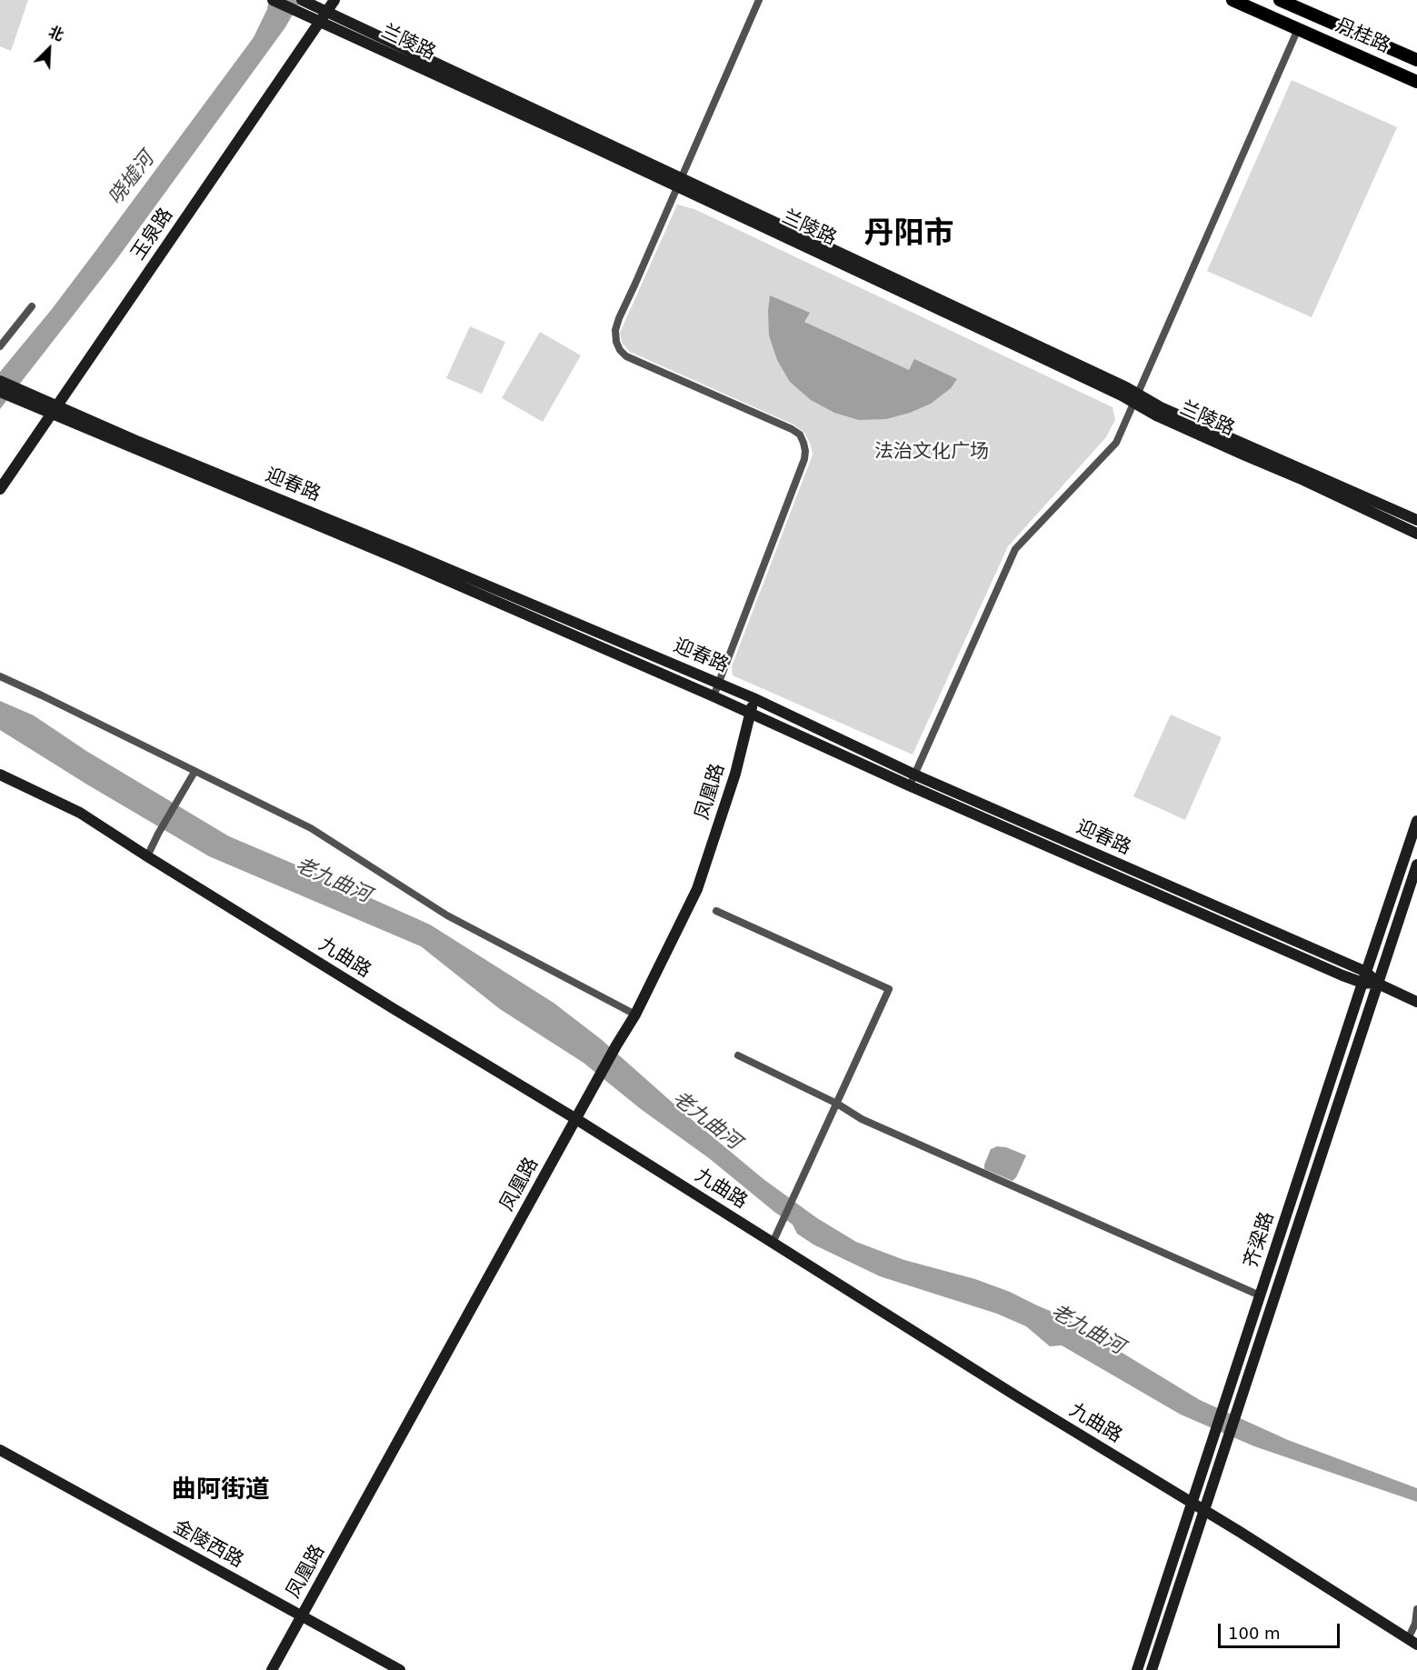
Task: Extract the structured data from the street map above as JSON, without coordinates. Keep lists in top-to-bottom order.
{
  "streets": {
    "main road": ["丹桂路"],
    "street": [
      "兰陵路",
      "玉泉路",
      "迎春路",
      "凤凰路",
      "九曲路",
      "齐梁路",
      "金陵西路"
    ]
  },
  "crossings": [
    ["兰陵路", "玉泉路"],
    ["玉泉路", "迎春路"],
    ["迎春路", "凤凰路"],
    ["迎春路", "齐梁路"],
    ["凤凰路", "九曲路"],
    ["凤凰路", "金陵西路"],
    ["九曲路", "齐梁路"]
  ],
  "districts": ["丹阳市", "曲阿街道"],
  "water": ["哓墟河", "老九曲河"],
  "parks": ["法治文化广场"],
  "scale_bar": "100 m",
  "north": "top right"
}
